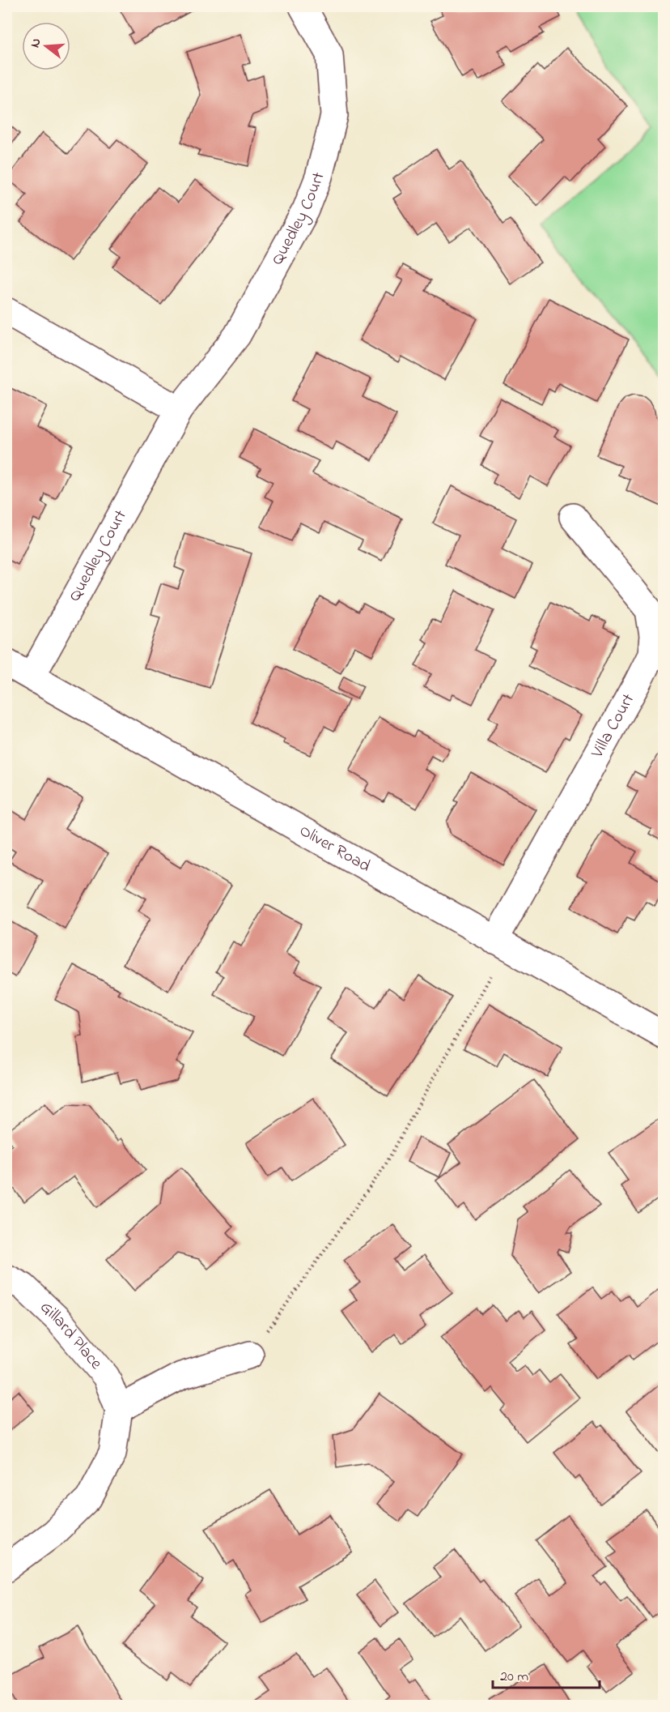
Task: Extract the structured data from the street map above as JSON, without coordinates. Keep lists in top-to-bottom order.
{
  "streets": {
    "street": [
      "Quedley Court",
      "Villa Court",
      "Oliver Road",
      "Gillard Place"
    ]
  },
  "crossings": [
    ["Quedley Court", "Oliver Road"],
    ["Villa Court", "Oliver Road"]
  ],
  "scale_bar": "20 m",
  "north": "left"
}
